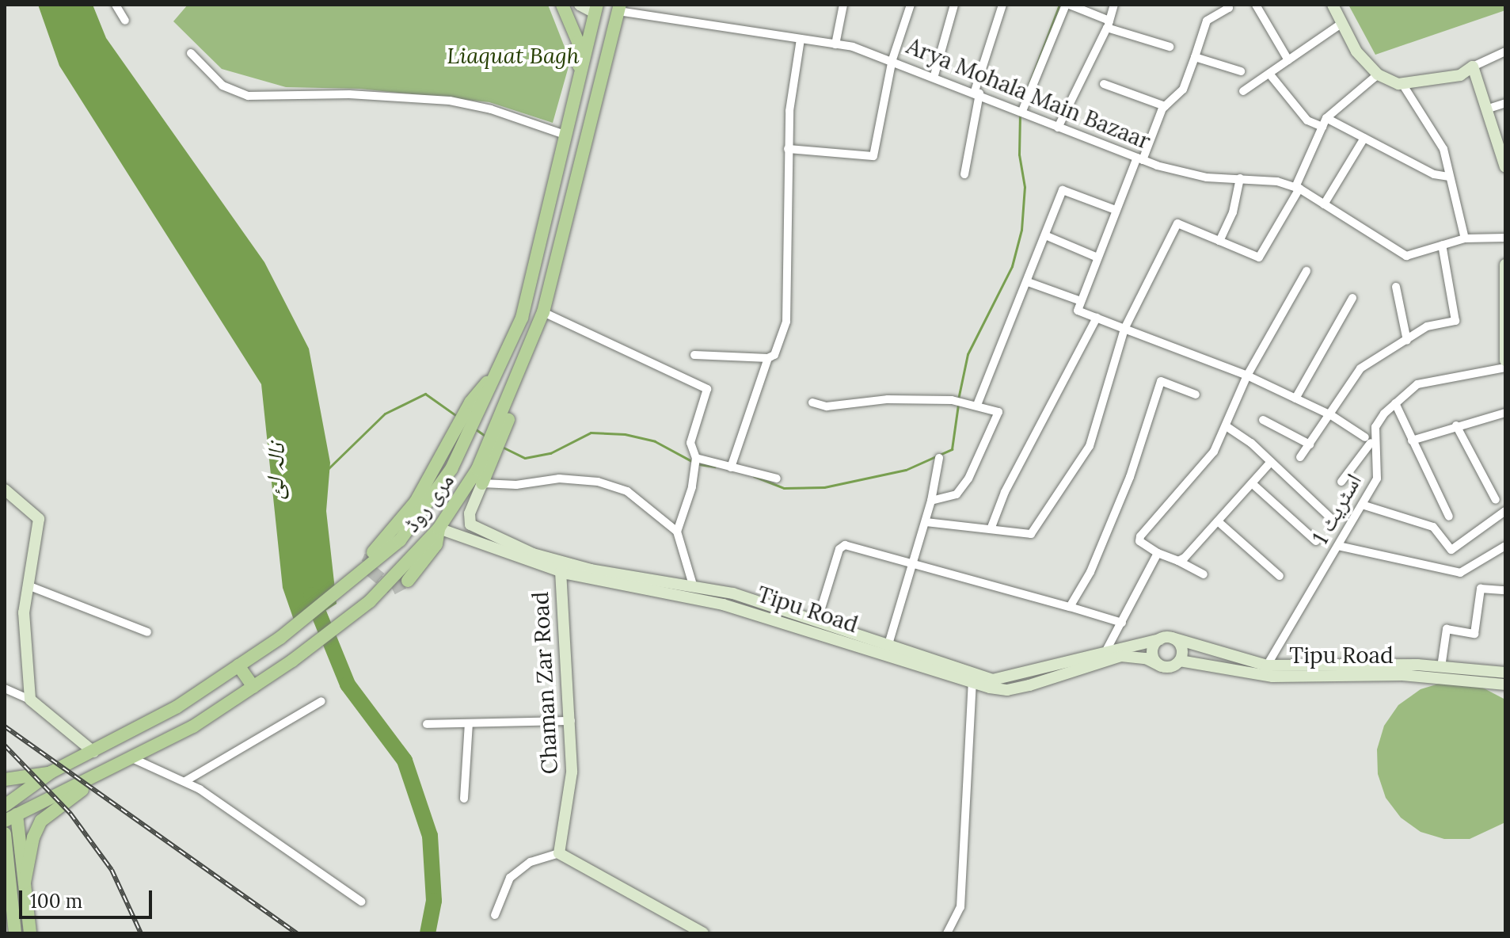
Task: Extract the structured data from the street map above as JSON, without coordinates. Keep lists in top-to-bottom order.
{
  "streets": {
    "main road": ["مری روڈ", "Tipu Road", "Chaman Zar Road"],
    "street": ["Arya Mohala Main Bazaar", "اسٹریٹ 1"]
  },
  "crossings": [
    ["Arya Mohala Main Bazaar", "مری روڈ"],
    ["مری روڈ", "Tipu Road"],
    ["Tipu Road", "Chaman Zar Road"]
  ],
  "water": ["نالہ لئ"],
  "parks": ["Liaquat Bagh"],
  "scale_bar": "100 m"
}
